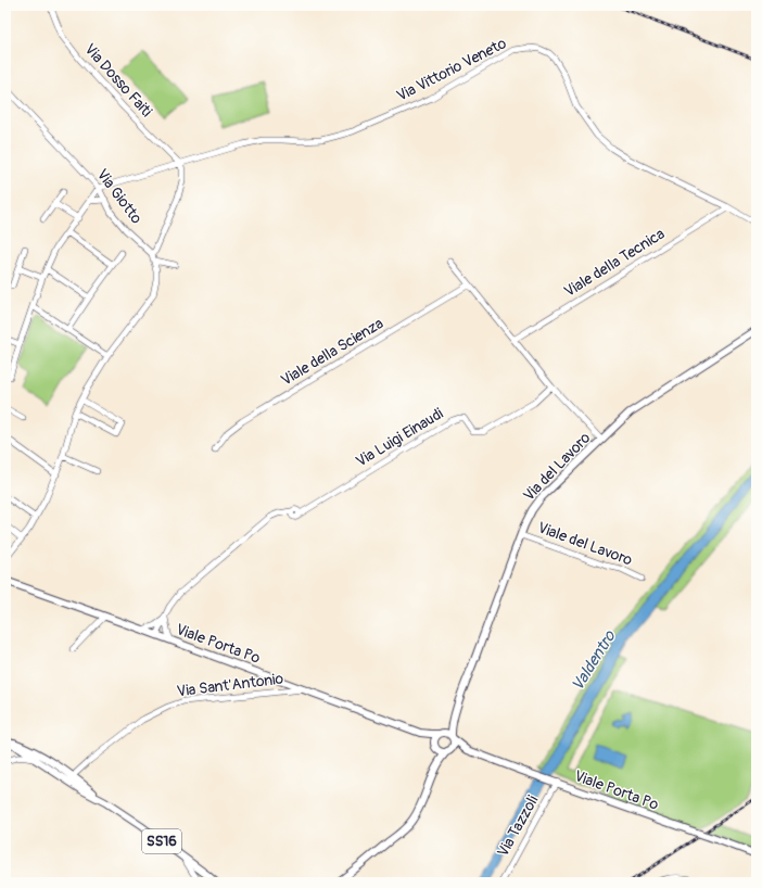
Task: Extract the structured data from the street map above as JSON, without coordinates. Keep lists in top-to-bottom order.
{
  "streets": {
    "main road": ["Via del Lavoro", "Viale Porta Po", "SS16"],
    "street": [
      "Via Vittorio Veneto",
      "Via Dosso Faiti",
      "Via Giotto",
      "Viale della Tecnica",
      "Viale della Scienza",
      "Via Luigi Einaudi",
      "Viale del Lavoro",
      "Via Sant'Antonio",
      "Via Tazzoli"
    ]
  },
  "crossings": [
    ["Via Vittorio Veneto", "Via Dosso Faiti"],
    ["Via Vittorio Veneto", "Via Giotto"],
    ["Via Vittorio Veneto", "Viale della Tecnica"],
    ["Via del Lavoro", "Viale del Lavoro"],
    ["Viale Porta Po", "Via Sant'Antonio"],
    ["Viale Porta Po", "Via Tazzoli"]
  ],
  "water": ["Valdentro"]
}
